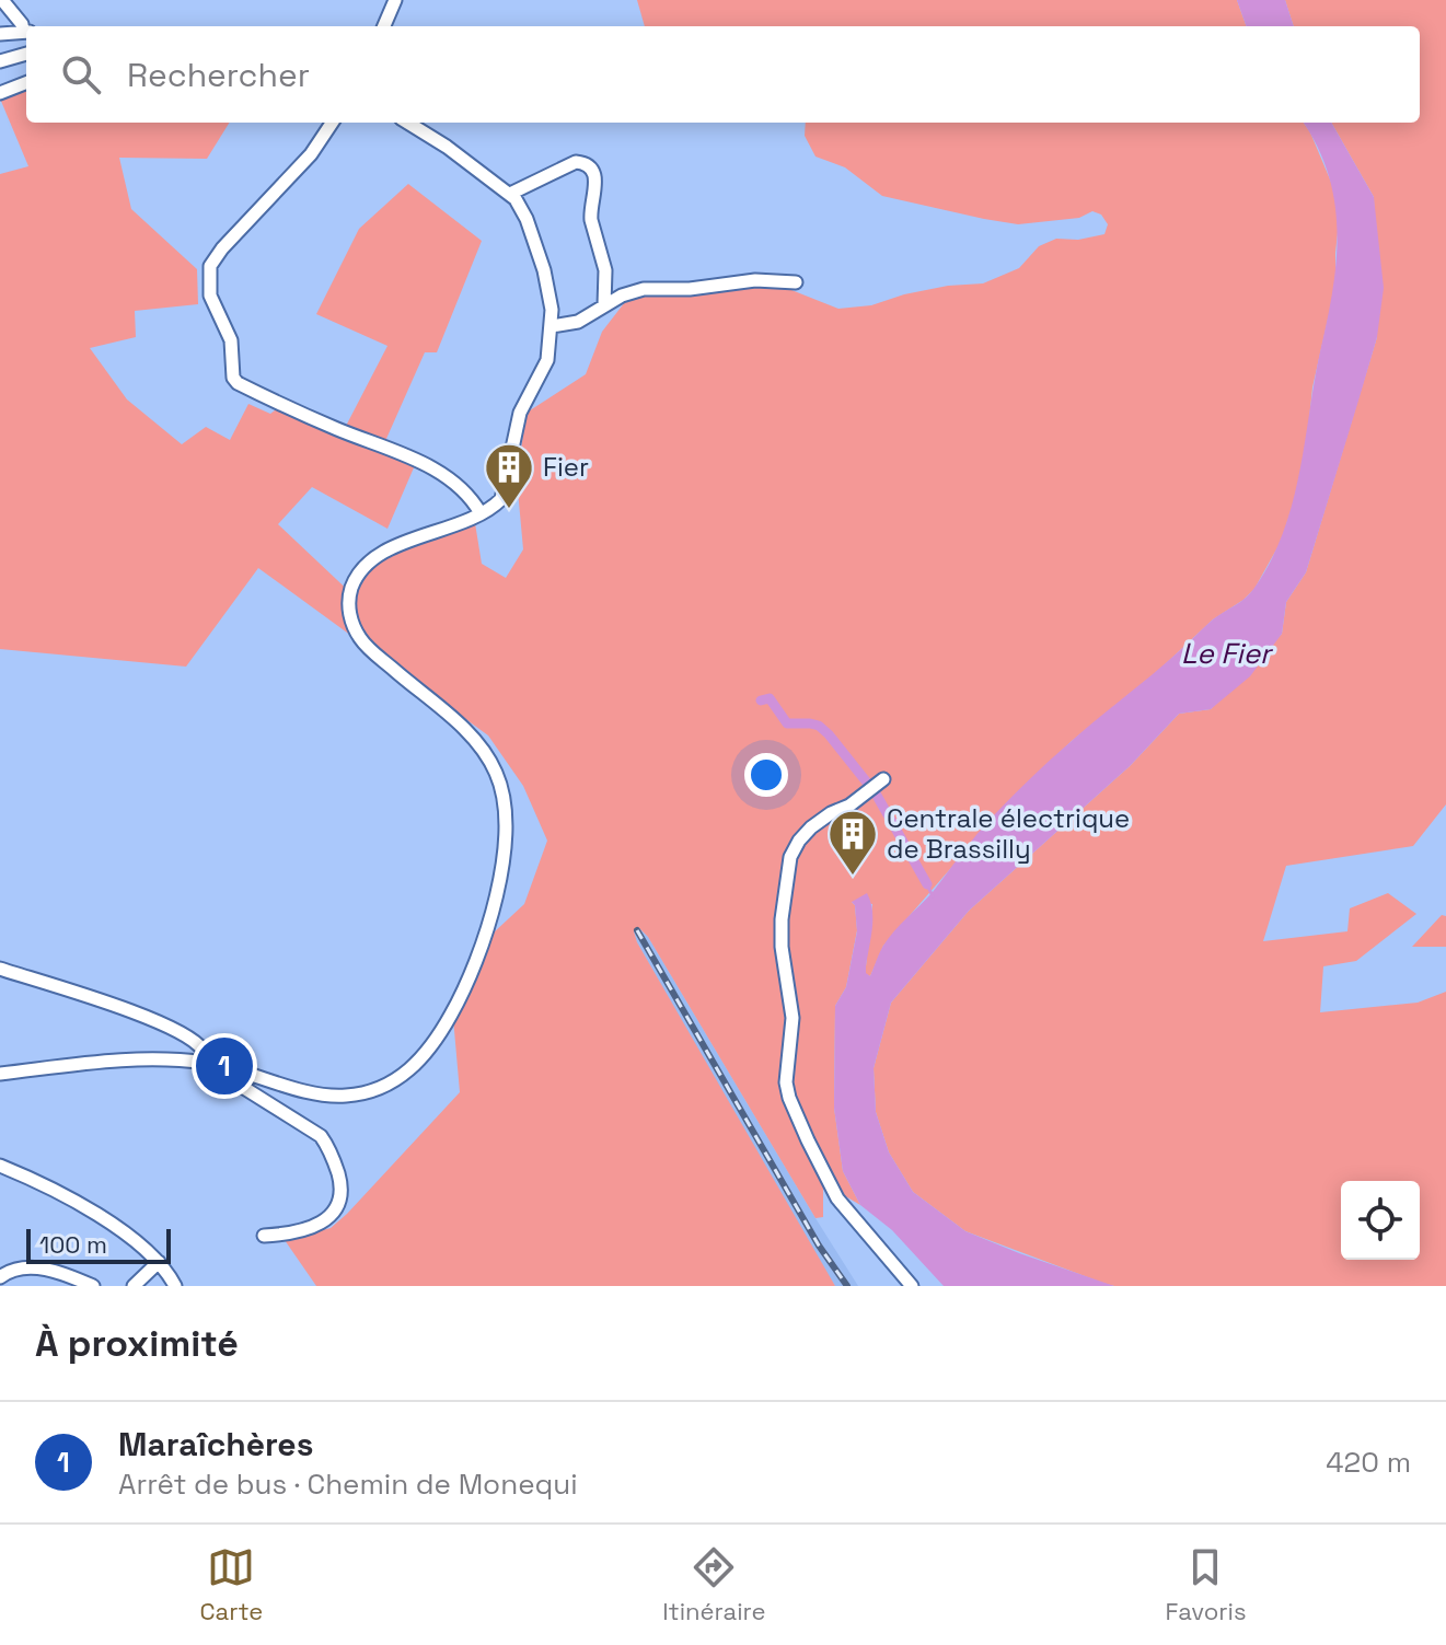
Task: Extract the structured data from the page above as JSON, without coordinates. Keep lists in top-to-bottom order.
{
  "water": ["Le Fier"],
  "places": {
    "building": ["Fier", "Centrale électrique de Brassilly"]
  },
  "scale_bar": "100 m",
  "page": {
    "search": "Rechercher",
    "pins": "1",
    "scale": "100 m",
    "heading": "À proximité",
    "list": [
      {
        "mark": "1",
        "name": "Maraîchères",
        "note": "Arrêt de bus · Chemin de Monequi",
        "value": "420 m"
      }
    ],
    "nav": ["Carte", "Itinéraire", "Favoris"]
  }
}
